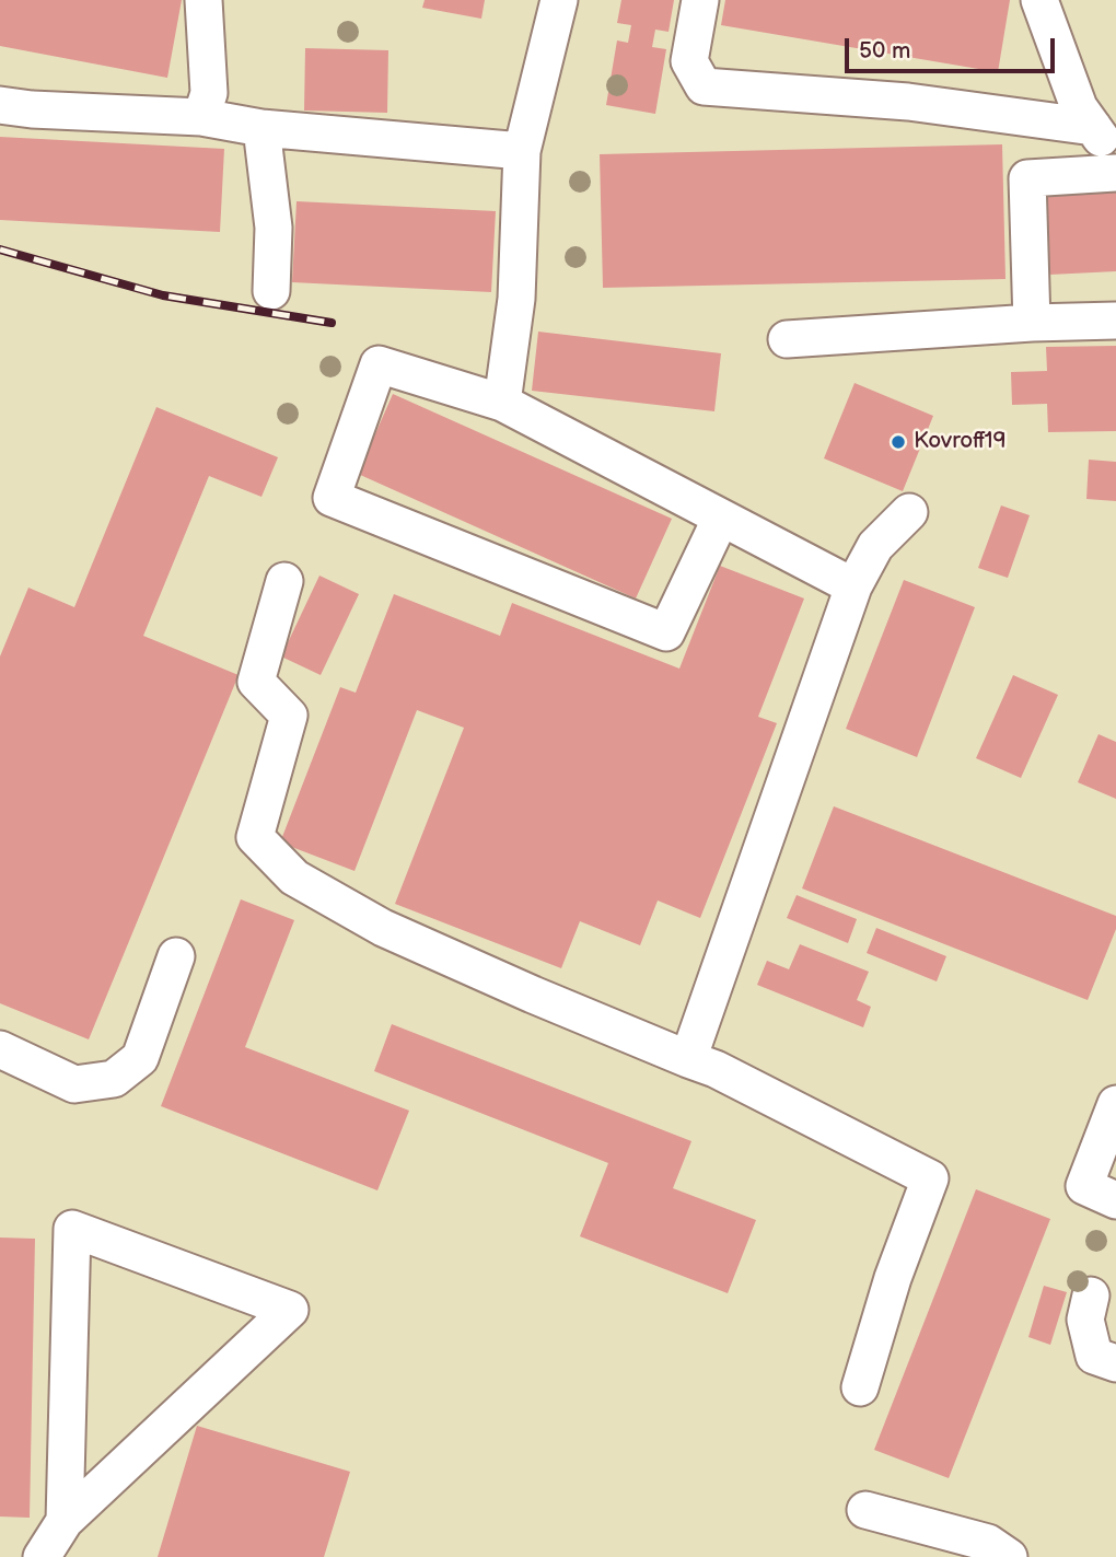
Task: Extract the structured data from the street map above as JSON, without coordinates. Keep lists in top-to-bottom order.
{
  "places": ["Kovroff19"],
  "scale_bar": "50 m"
}
